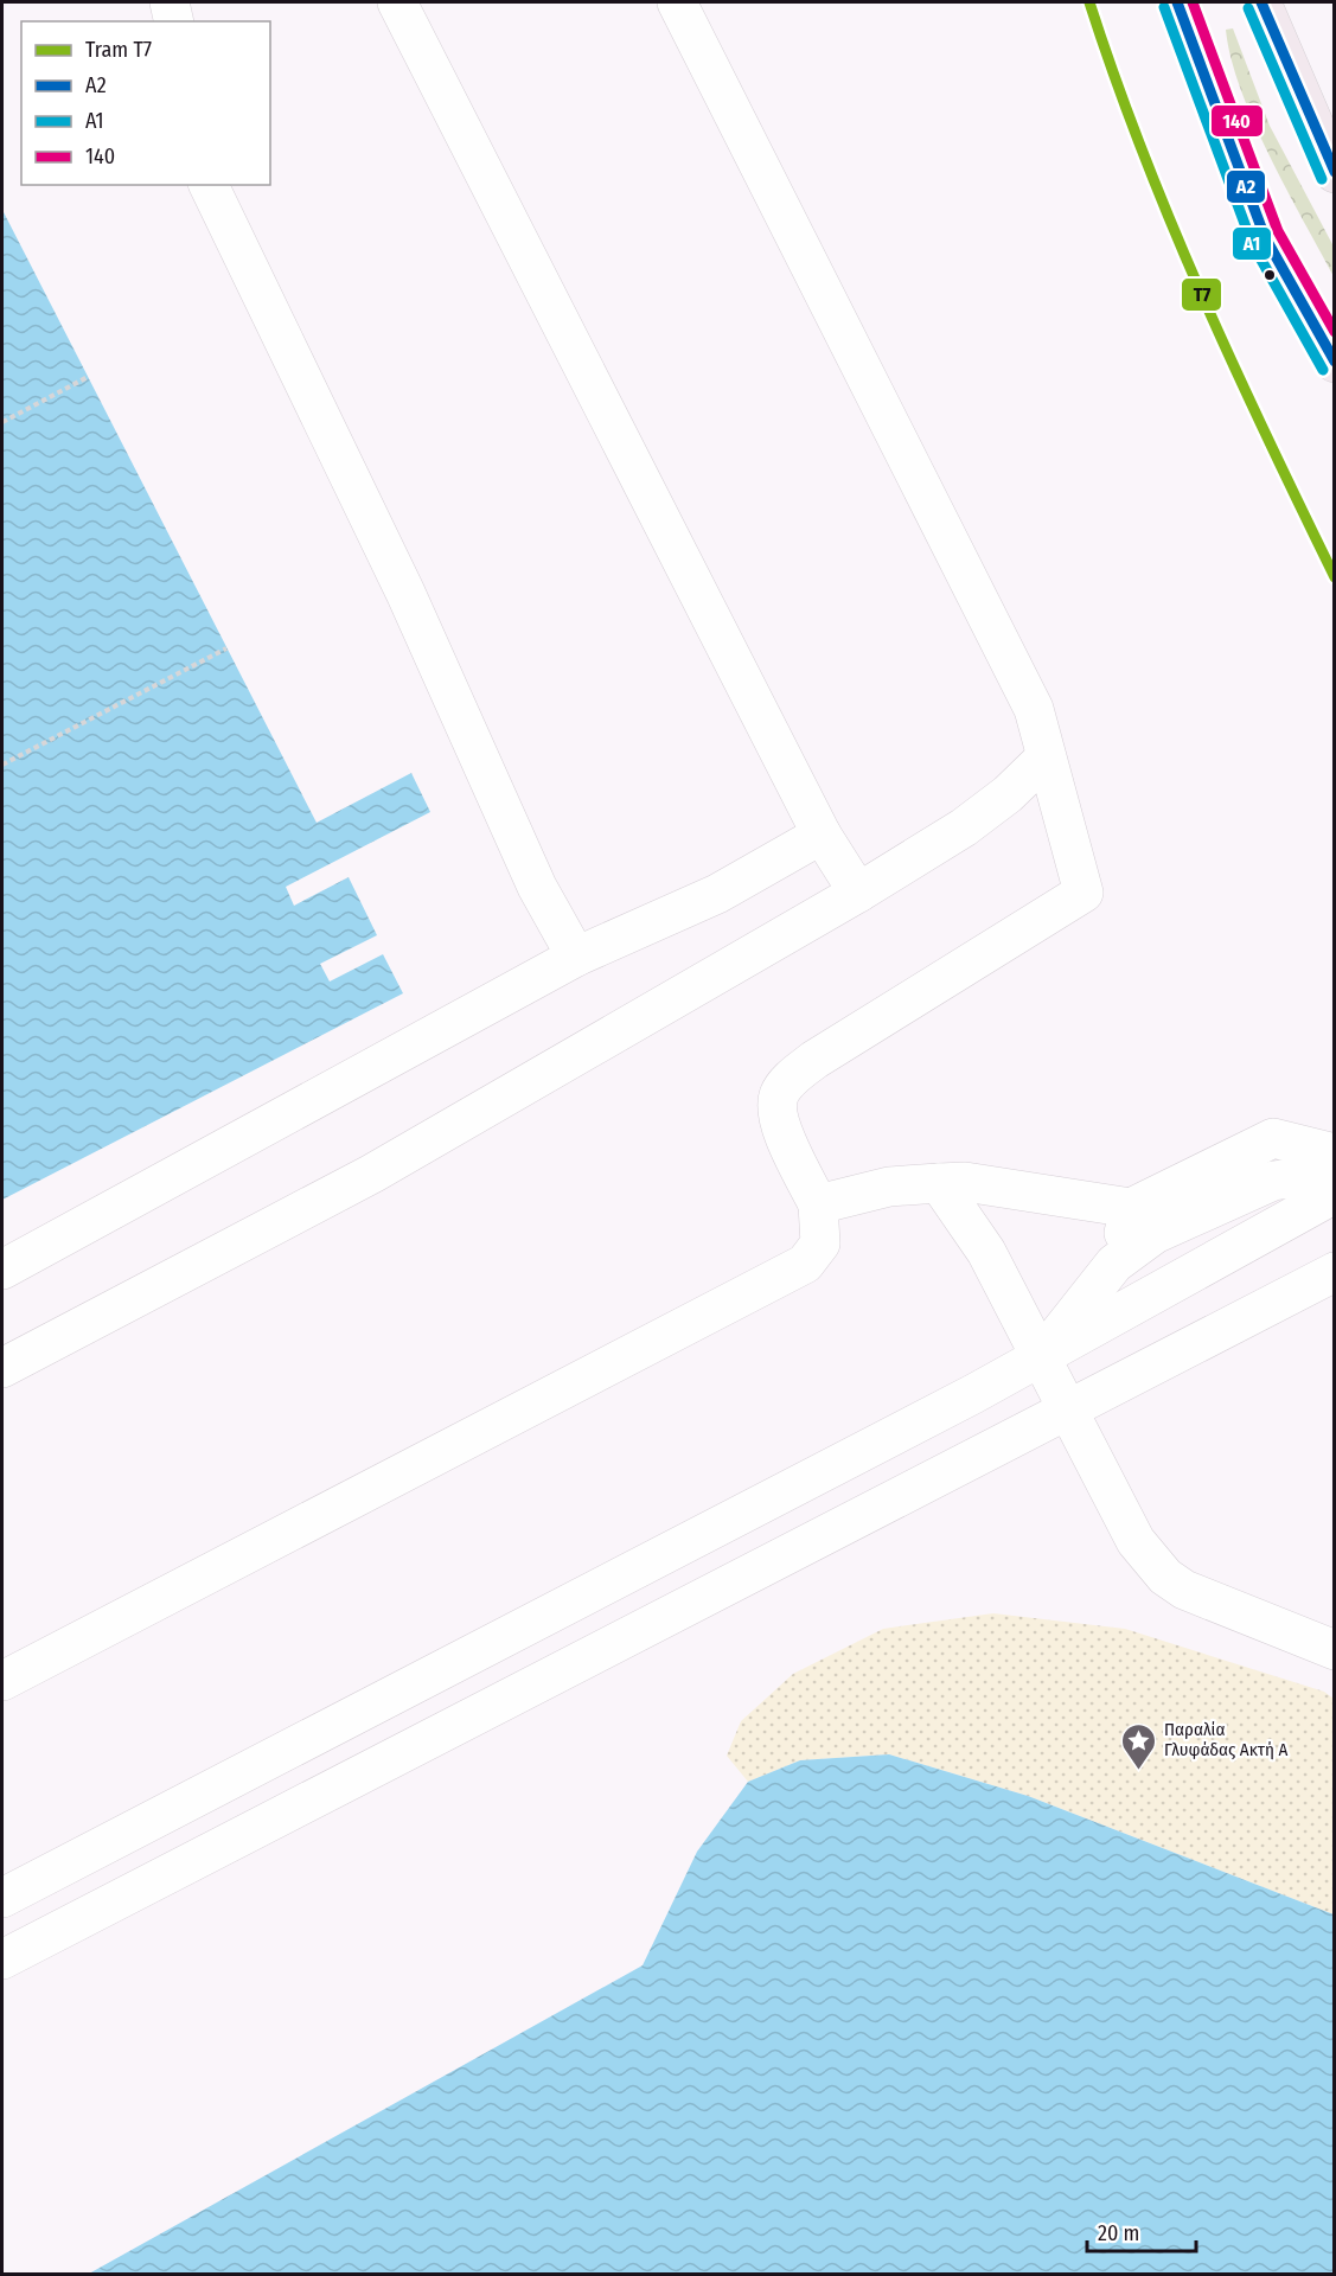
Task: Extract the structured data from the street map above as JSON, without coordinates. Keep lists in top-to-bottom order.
{
  "places": {
    "place": ["Παραλία Γλυφάδας Ακτή Α"]
  },
  "lines": [
    "tram line Τ7",
    "transit line Α2",
    "transit line 140",
    "transit line Α1"
  ],
  "legend": [
    "Tram Τ7",
    "Α2",
    "Α1",
    "140"
  ],
  "scale_bar": "20 m"
}
